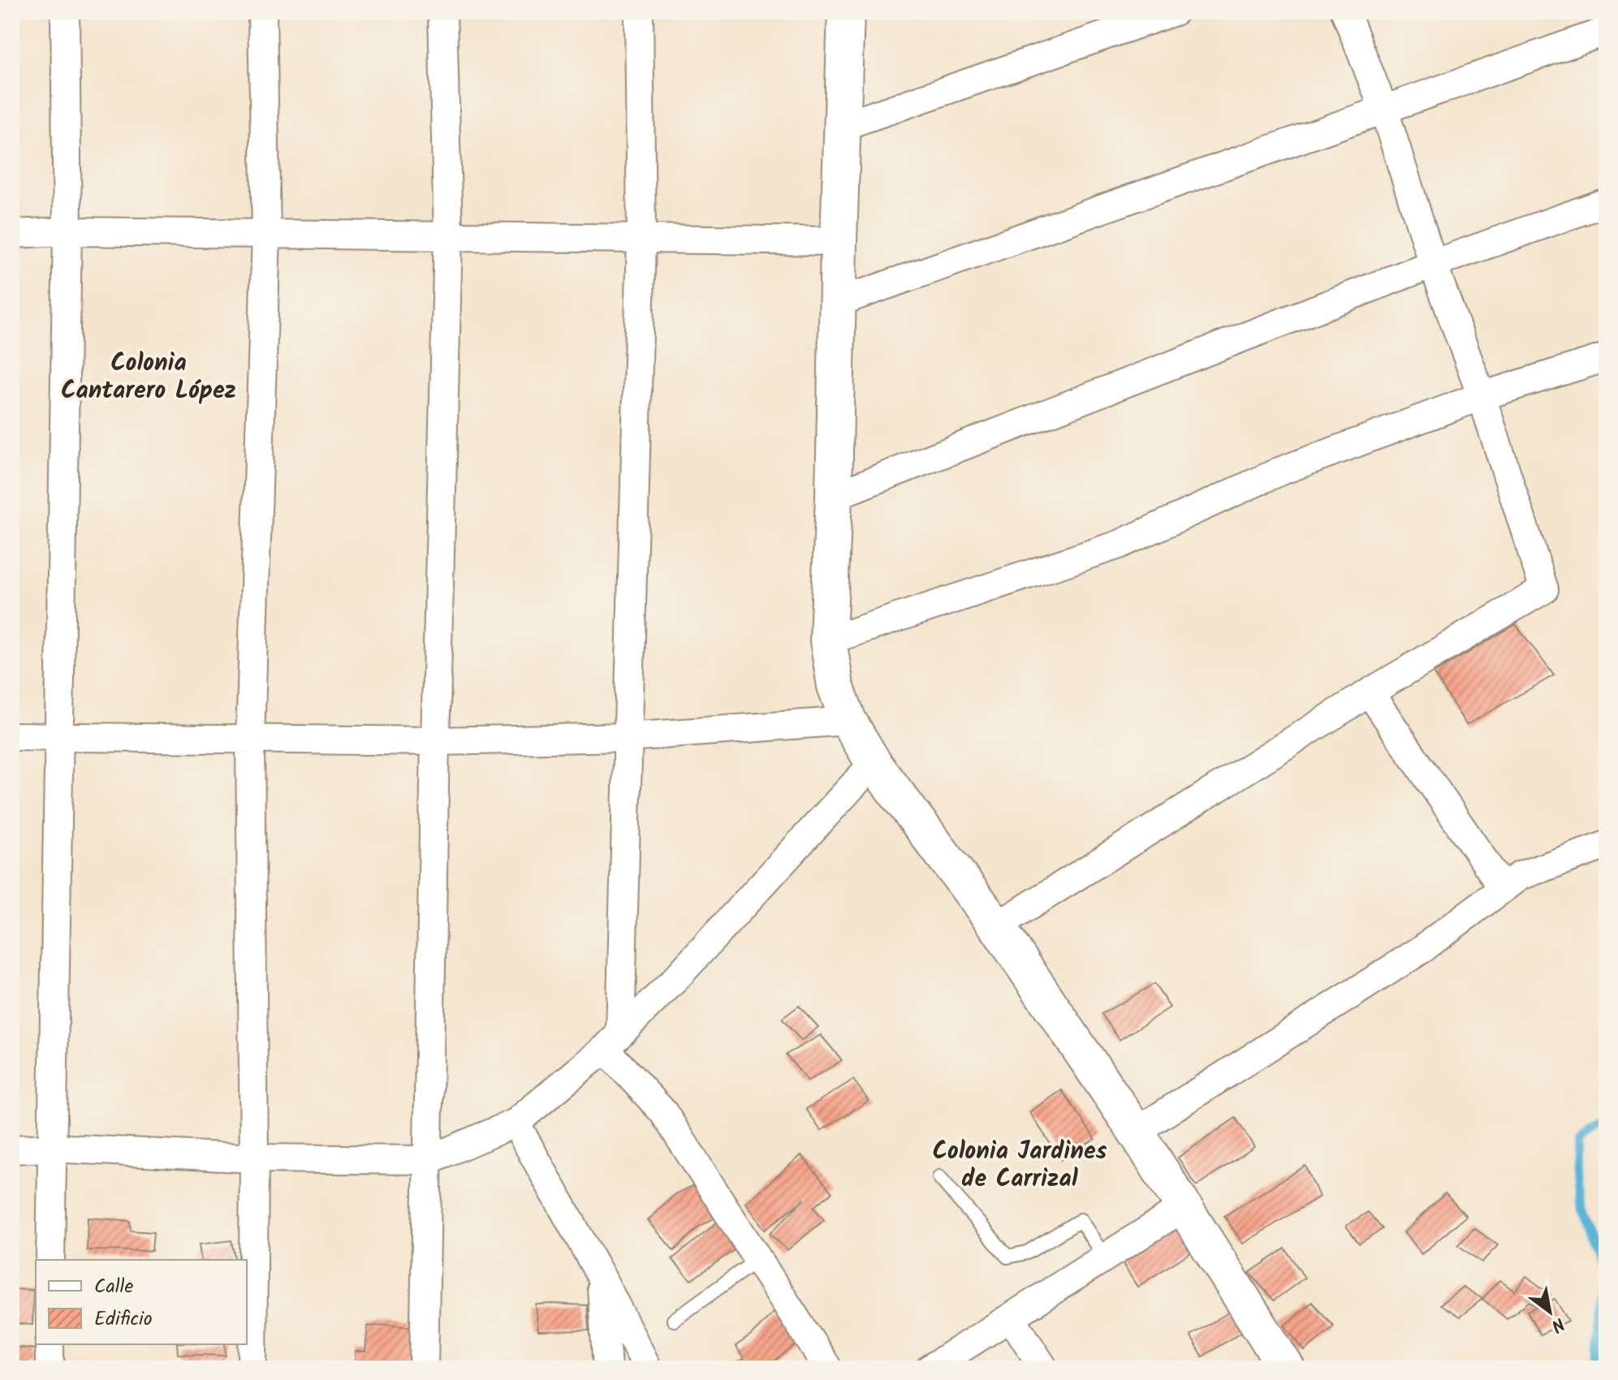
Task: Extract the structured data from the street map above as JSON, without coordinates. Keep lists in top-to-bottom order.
{
  "districts": ["Colonia Cantarero López", "Colonia Jardines de Carrizal"],
  "legend": ["Calle", "Edificio"],
  "north": "bottom right"
}
